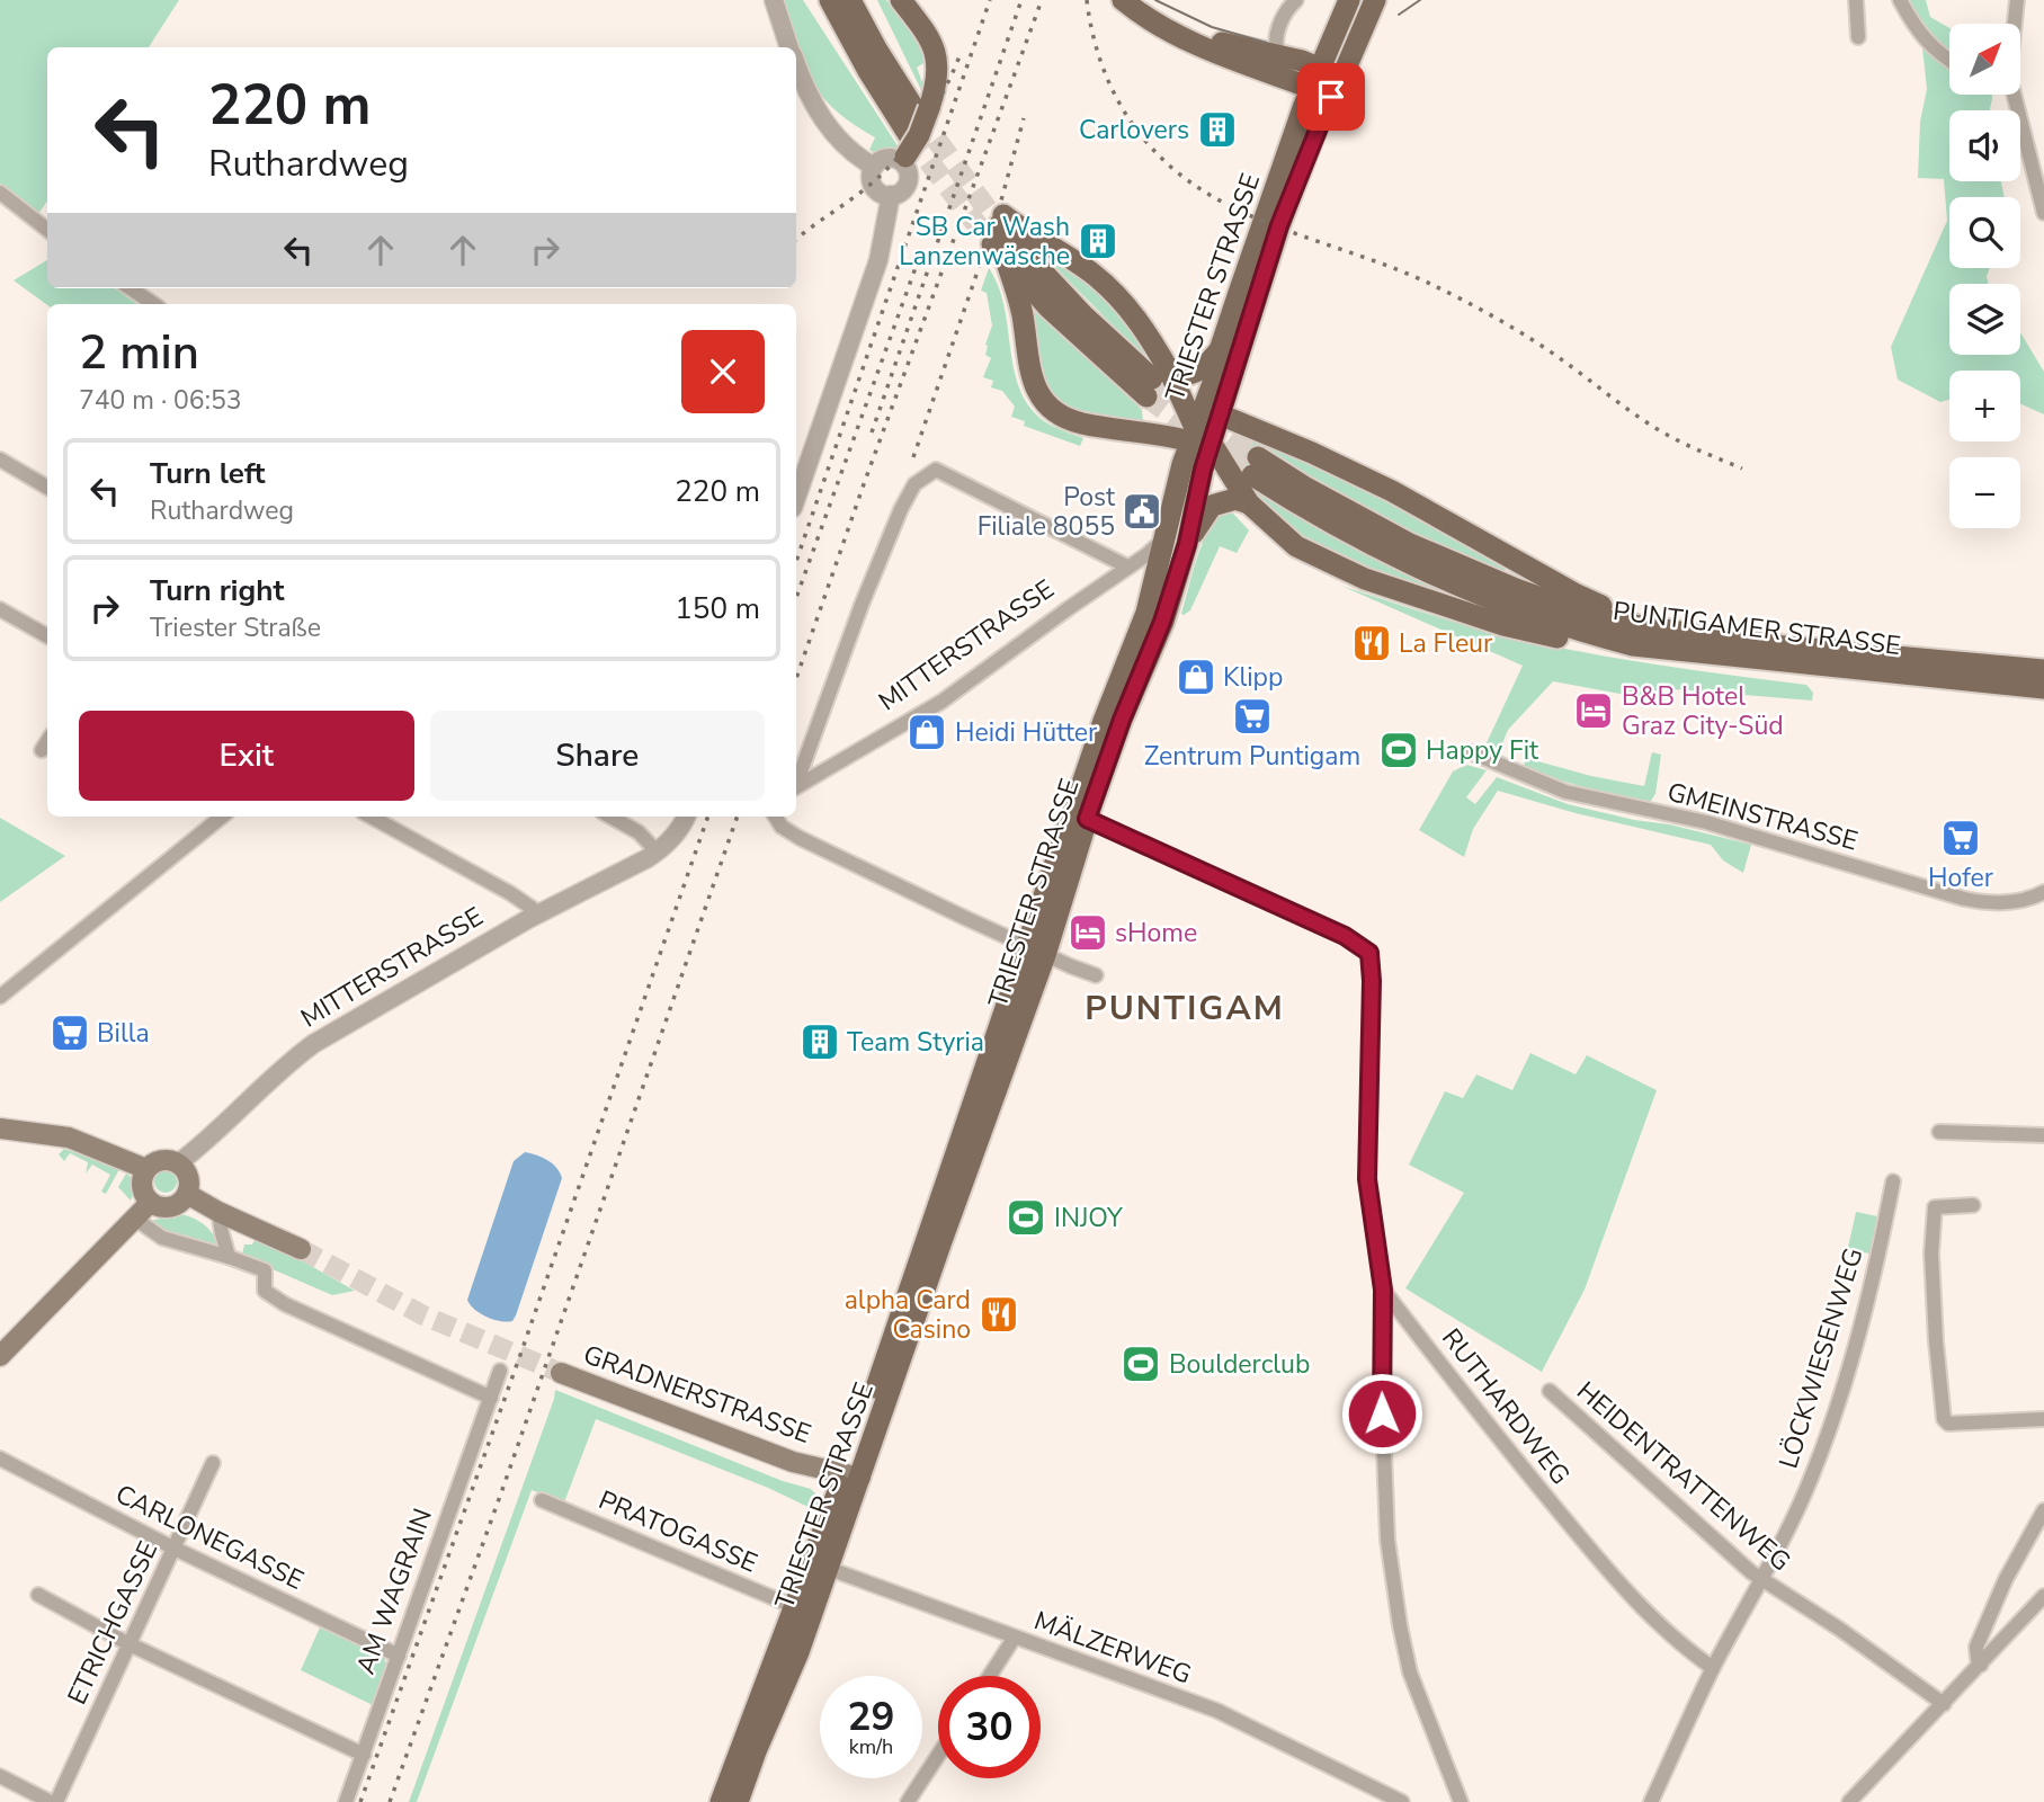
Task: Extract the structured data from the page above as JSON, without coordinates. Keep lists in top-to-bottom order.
{
  "streets": {
    "main road": ["TRIESTER STRASSE", "PUNTIGAMER STRASSE", "GRADNERSTRASSE"],
    "street": [
      "MITTERSTRASSE",
      "GMEINSTRASSE",
      "LÖCKWIESENWEG",
      "RUTHARDWEG",
      "HEIDENTRATTENWEG",
      "PRATOGASSE",
      "CARLONEGASSE",
      "AM WAGRAIN",
      "ETRICHGASSE",
      "MÄLZERWEG"
    ]
  },
  "crossings": [
    ["TRIESTER STRASSE", "MITTERSTRASSE"],
    ["TRIESTER STRASSE", "GRADNERSTRASSE"],
    ["TRIESTER STRASSE", "RUTHARDWEG"],
    ["TRIESTER STRASSE", "PRATOGASSE"],
    ["TRIESTER STRASSE", "MÄLZERWEG"],
    ["LÖCKWIESENWEG", "RUTHARDWEG"],
    ["LÖCKWIESENWEG", "HEIDENTRATTENWEG"],
    ["CARLONEGASSE", "AM WAGRAIN"],
    ["CARLONEGASSE", "ETRICHGASSE"]
  ],
  "districts": ["PUNTIGAM"],
  "places": {
    "building": ["Carlovers", "SB Car Wash Lanzenwäsche", "Team Styria"],
    "public building": ["Post Filiale 8055"],
    "restaurant": ["La Fleur", "alpha Card Casino"],
    "shop": ["Klipp", "Heidi Hütter"],
    "hotel": ["B&B Hotel Graz City-Süd", "sHome"],
    "supermarket": ["Zentrum Puntigam", "Hofer", "Billa"],
    "sports": ["Happy Fit", "INJOY", "Boulderclub"]
  },
  "north": "top right",
  "page": {
    "map_buttons": ["+", "−"],
    "turn": ["220 m", "Ruthardweg"],
    "heading": ["2 min", "740 m · 06:53"],
    "list": [
      {
        "name": "Turn left",
        "note": "Ruthardweg",
        "value": "220 m"
      },
      {
        "name": "Turn right",
        "note": "Triester Straße",
        "value": "150 m"
      }
    ],
    "buttons": ["Exit", "Share"],
    "speed": "29 km/h",
    "limit": "30"
  }
}
